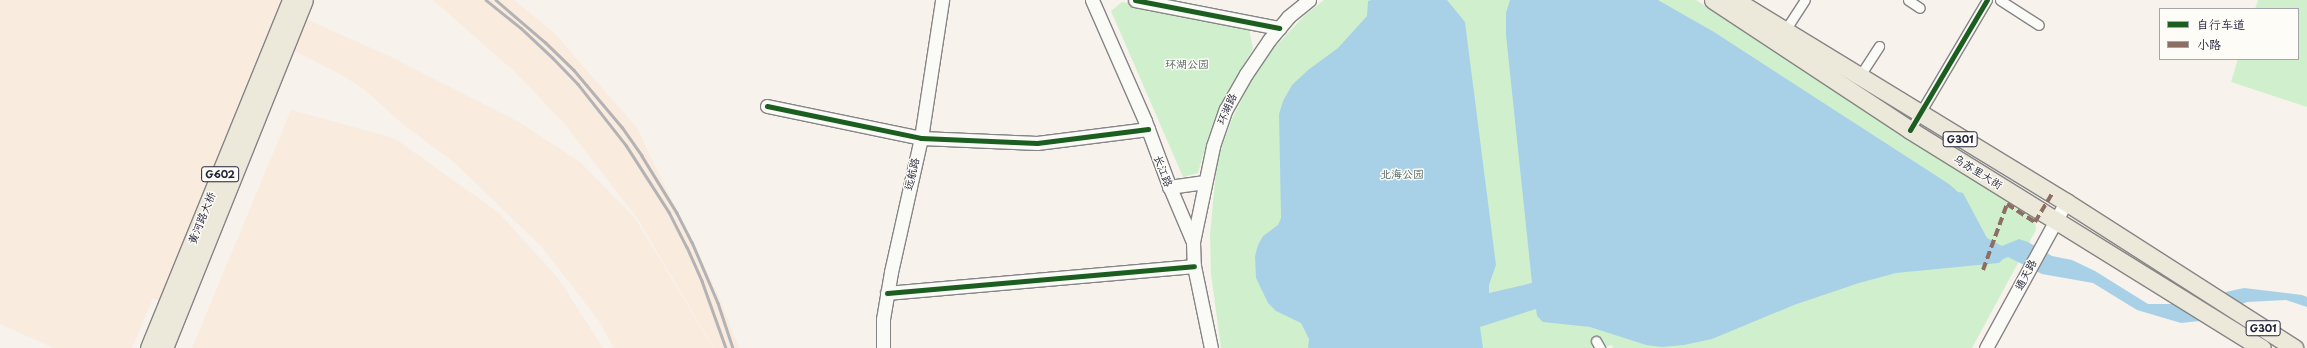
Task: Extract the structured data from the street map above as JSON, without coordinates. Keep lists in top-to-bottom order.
{
  "streets": {
    "highway": [
      "G301",
      "乌苏里大街",
      "G602",
      "黄河路大桥"
    ],
    "street": [
      "环湖路",
      "长江路",
      "远航路",
      "通天路"
    ]
  },
  "crossings": [
    ["环湖路", "长江路"],
    ["乌苏里大街", "通天路"]
  ],
  "parks": ["环湖公园", "北海公园"],
  "legend": ["自行车道", "小路"]
}
